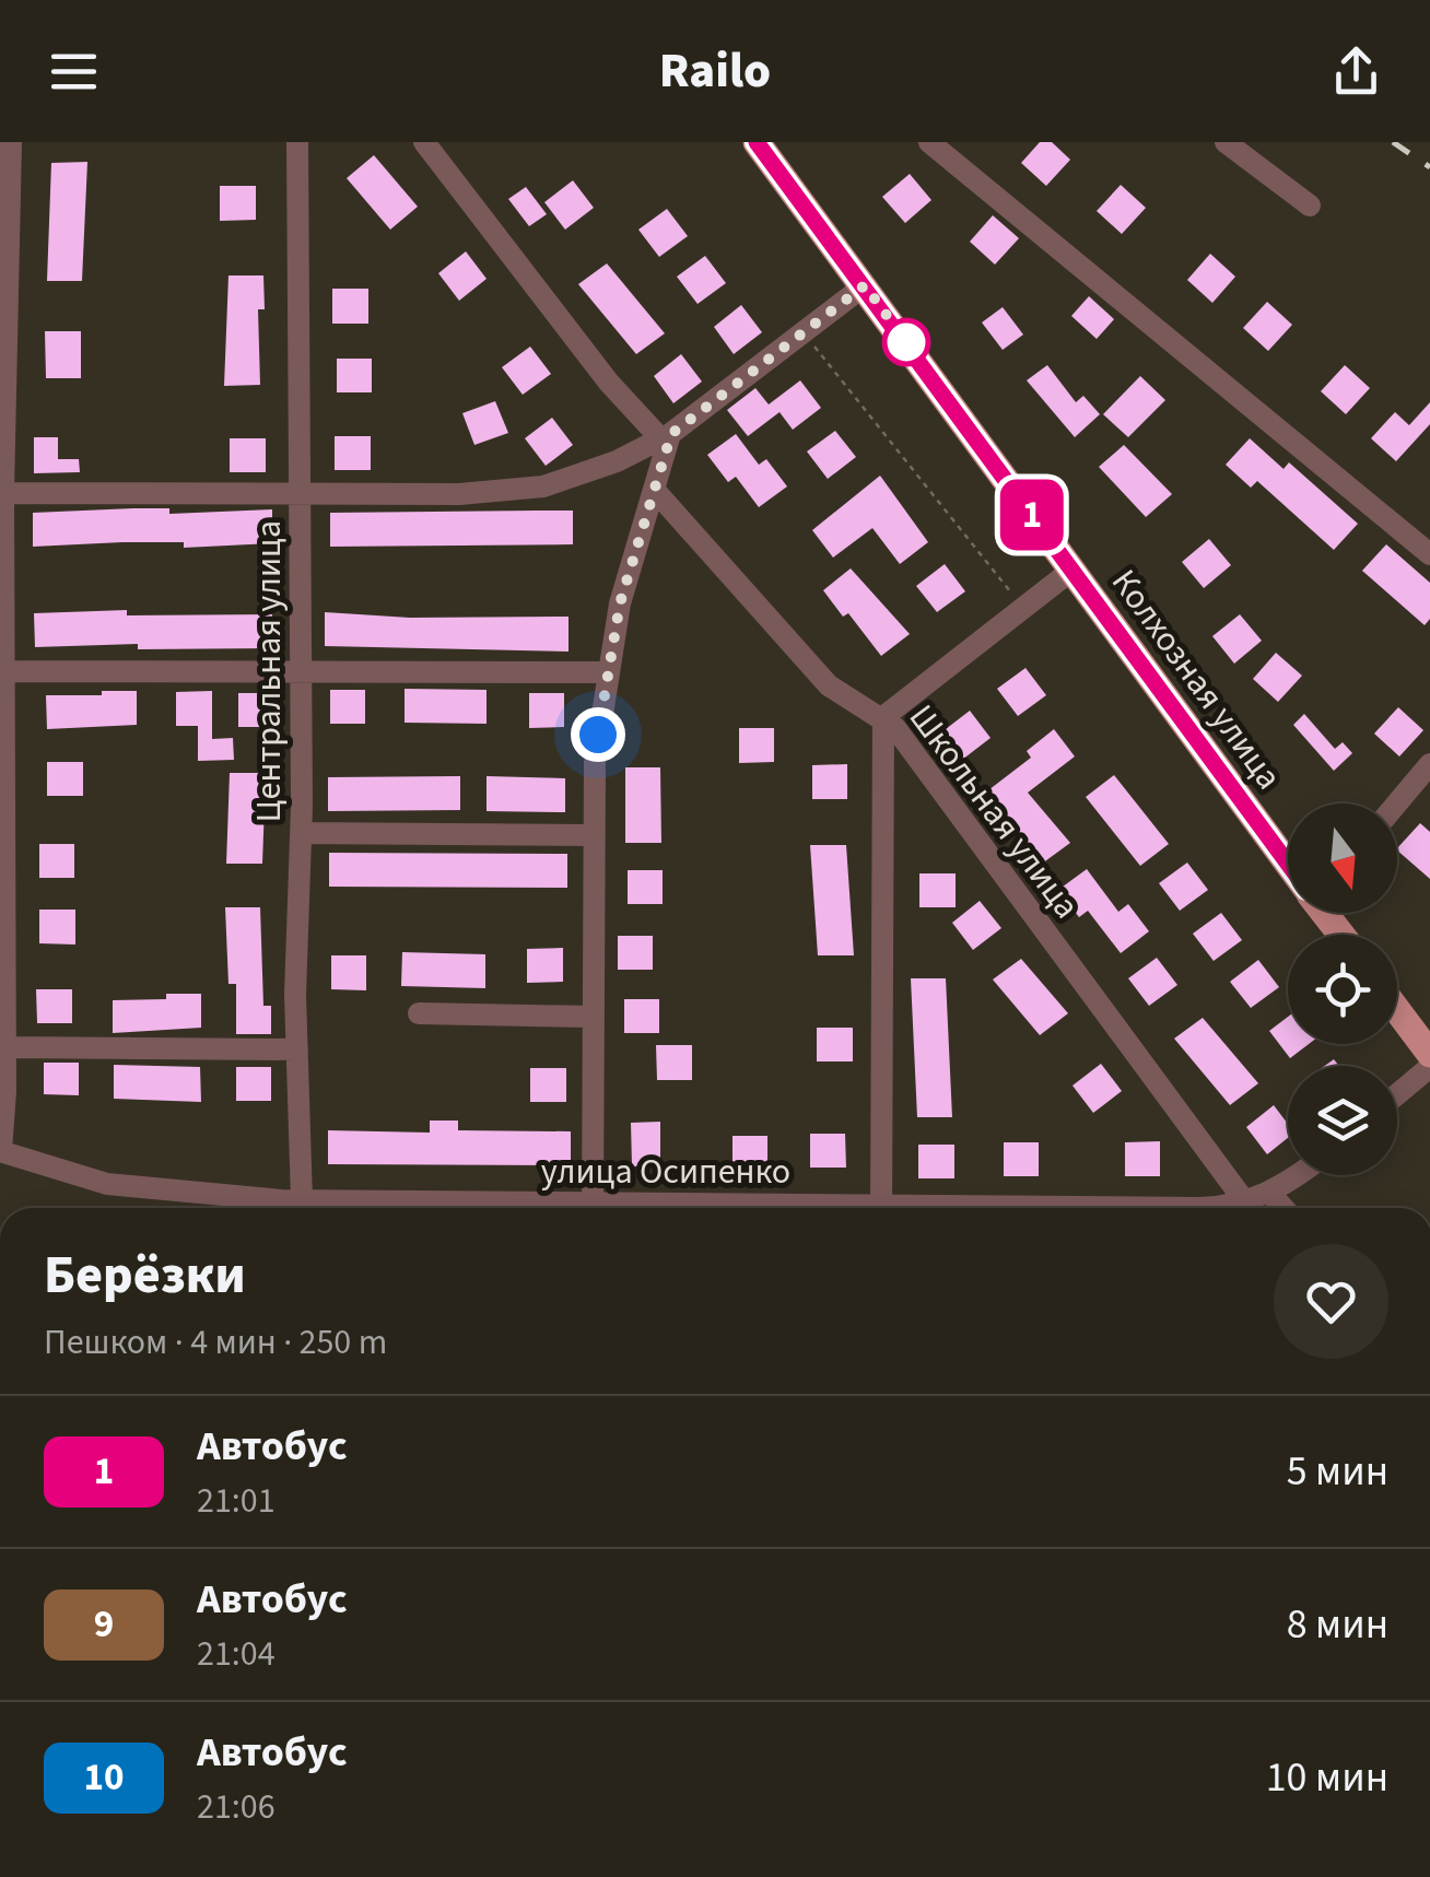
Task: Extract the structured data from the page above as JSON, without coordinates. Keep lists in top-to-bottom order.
{
  "streets": {
    "main road": ["Колхозная улица"],
    "street": ["Центральная улица", "Школьная улица", "улица Осипенко"]
  },
  "crossings": [
    ["Центральная улица", "улица Осипенко"],
    ["Школьная улица", "улица Осипенко"]
  ],
  "lines": ["bus line 1"],
  "north": "bottom",
  "page": {
    "header": "Railo",
    "on_map": "1",
    "heading": ["Берёзки", "Пешком · 4 мин · 250 m"],
    "list": [
      {
        "mark": "1",
        "name": "Автобус",
        "note": "21:01",
        "value": "5 мин"
      },
      {
        "mark": "9",
        "name": "Автобус",
        "note": "21:04",
        "value": "8 мин"
      },
      {
        "mark": "10",
        "name": "Автобус",
        "note": "21:06",
        "value": "10 мин"
      }
    ]
  }
}
